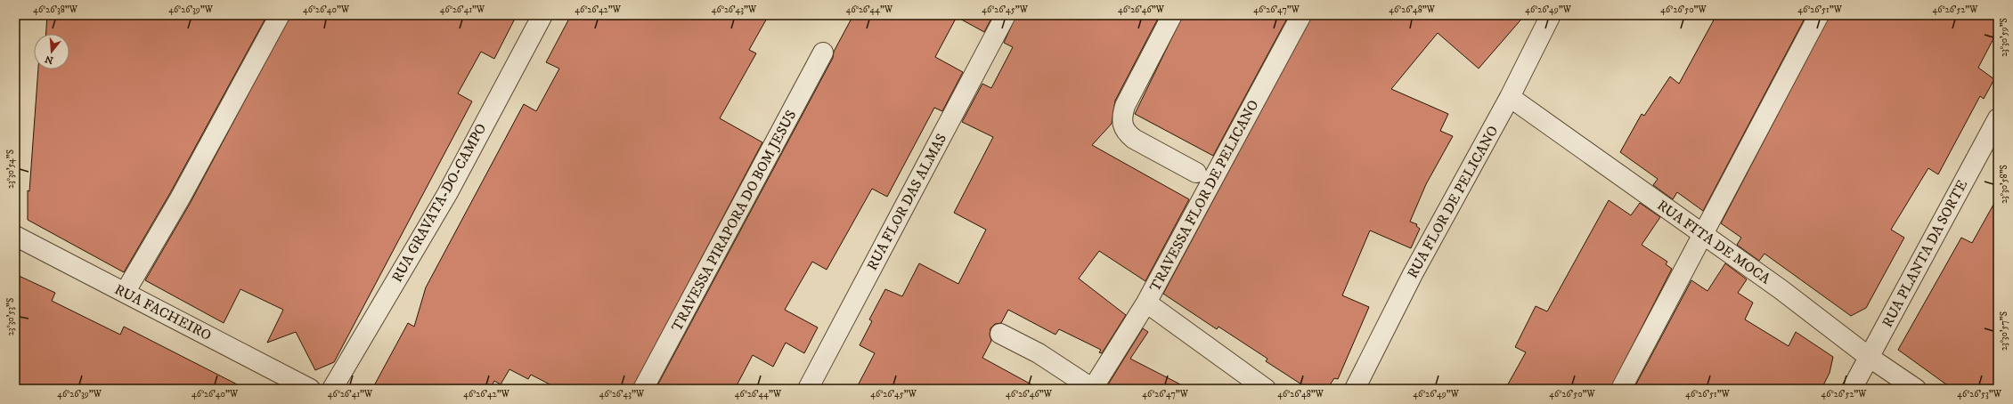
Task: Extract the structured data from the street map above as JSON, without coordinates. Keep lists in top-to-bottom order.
{
  "streets": {
    "street": [
      "TRAVESSA FLOR DE PELICANO",
      "RUA FLOR DAS ALMAS",
      "RUA FLOR DE PELICANO",
      "RUA GRAVATA-DO-CAMPO",
      "TRAVESSA PIRAPORA DO BOM JESUS",
      "RUA FITA DE MOCA",
      "RUA PLANTA DA SORTE",
      "RUA FACHEIRO"
    ]
  },
  "crossings": [
    ["RUA FLOR DE PELICANO", "RUA FITA DE MOCA"],
    ["RUA FITA DE MOCA", "RUA PLANTA DA SORTE"]
  ],
  "north": "bottom",
  "coordinates": [
    "46°26'38\"W",
    "46°26'39\"W",
    "46°26'40\"W",
    "46°26'41\"W",
    "46°26'42\"W",
    "46°26'43\"W",
    "46°26'44\"W",
    "46°26'45\"W",
    "46°26'46\"W",
    "46°26'47\"W",
    "46°26'48\"W",
    "46°26'49\"W",
    "46°26'50\"W",
    "46°26'51\"W",
    "46°26'52\"W",
    "23°30'59\"S",
    "23°30'54\"S",
    "23°30'58\"S",
    "23°30'53\"S",
    "23°30'57\"S",
    "46°26'53\"W"
  ]
}
